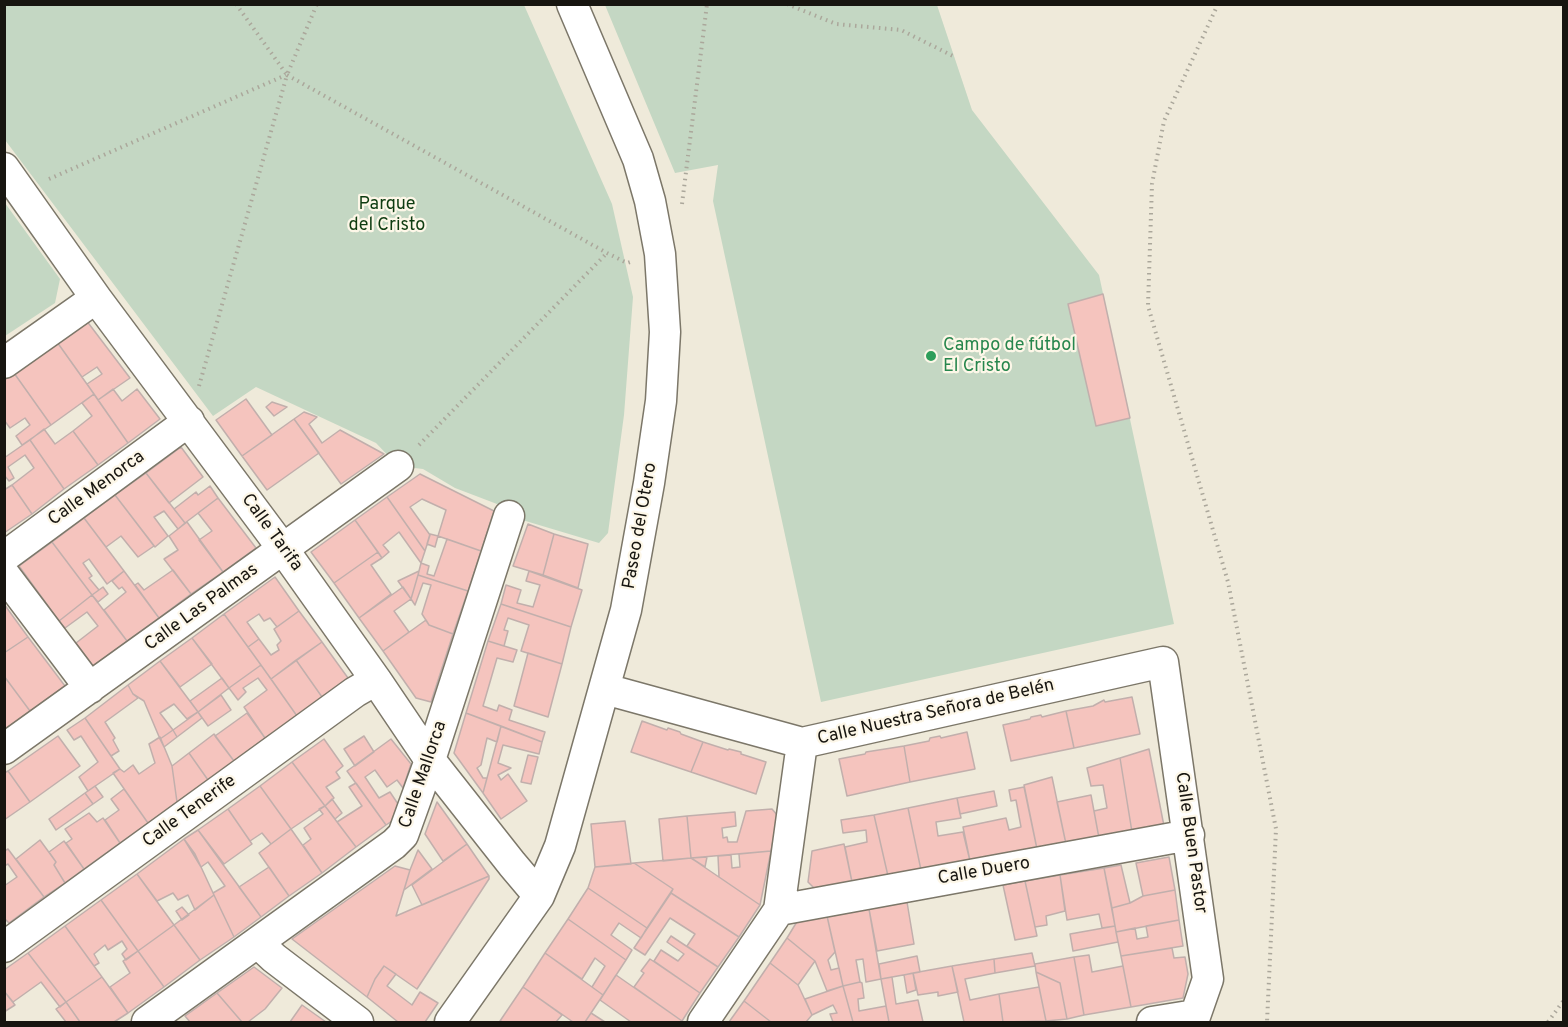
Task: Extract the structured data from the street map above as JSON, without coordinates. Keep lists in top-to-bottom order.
{
  "streets": {
    "street": [
      "Calle Menorca",
      "Paseo del Otero",
      "Calle Tarifa",
      "Calle Las Palmas",
      "Calle Nuestra Señora de Belén",
      "Calle Mallorca",
      "Calle Tenerife",
      "Calle Buen Pastor",
      "Calle Duero"
    ]
  },
  "crossings": [
    ["Calle Menorca", "Calle Tarifa"],
    ["Paseo del Otero", "Calle Tarifa"],
    ["Paseo del Otero", "Calle Nuestra Señora de Belén"],
    ["Calle Tarifa", "Calle Las Palmas"],
    ["Calle Tarifa", "Calle Mallorca"],
    ["Calle Tarifa", "Calle Tenerife"],
    ["Calle Nuestra Señora de Belén", "Calle Buen Pastor"],
    ["Calle Buen Pastor", "Calle Duero"]
  ],
  "parks": ["Parque del Cristo"],
  "places": ["Campo de fútbol El Cristo"]
}
